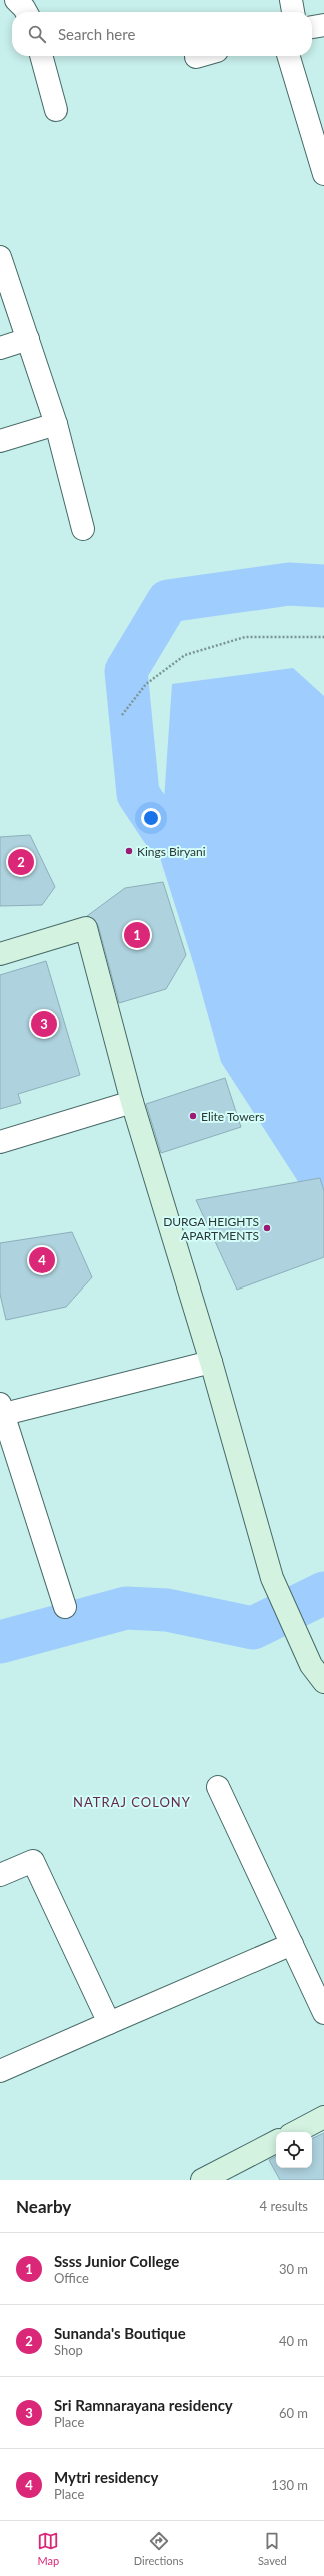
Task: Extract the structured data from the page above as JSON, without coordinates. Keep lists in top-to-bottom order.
{
  "districts": ["NATRAJ COLONY"],
  "places": ["Kings Biryani", "Elite Towers", "DURGA HEIGHTS APARTMENTS"],
  "page": {
    "search": "Search here",
    "pins": [
      "2",
      "1",
      "3",
      "4"
    ],
    "heading": ["Nearby", "4 results"],
    "list": [
      {
        "mark": "1",
        "name": "Ssss Junior College",
        "note": "Office",
        "value": "30 m"
      },
      {
        "mark": "2",
        "name": "Sunanda's Boutique",
        "note": "Shop",
        "value": "40 m"
      },
      {
        "mark": "3",
        "name": "Sri Ramnarayana residency",
        "note": "Place",
        "value": "60 m"
      },
      {
        "mark": "4",
        "name": "Mytri residency",
        "note": "Place",
        "value": "130 m"
      }
    ],
    "nav": ["Map", "Directions", "Saved"]
  }
}
